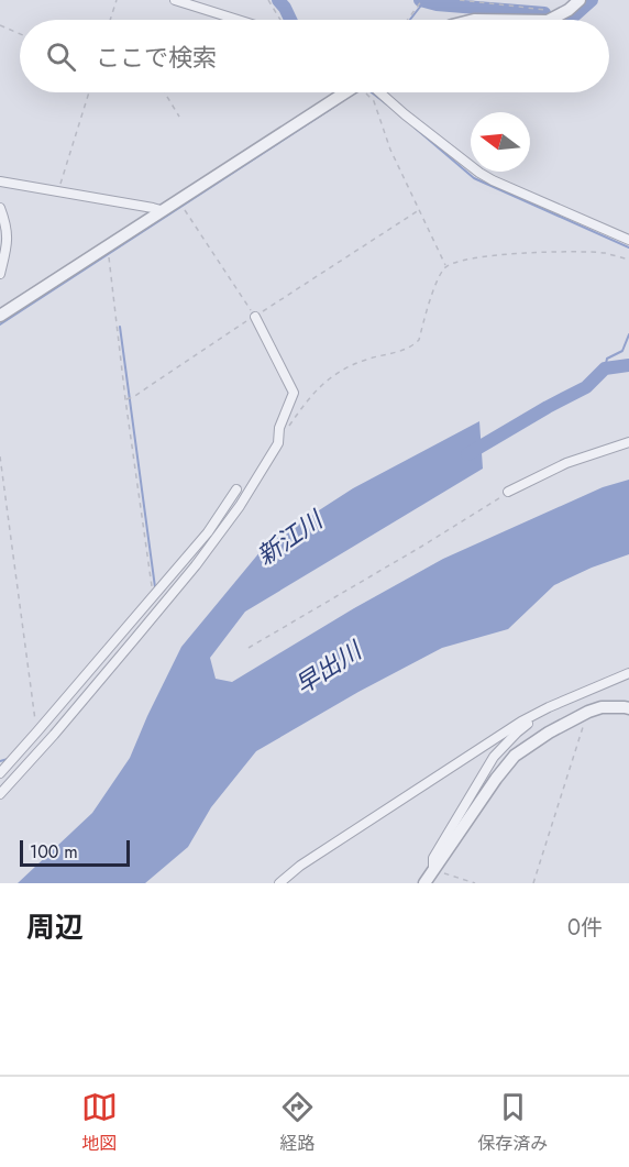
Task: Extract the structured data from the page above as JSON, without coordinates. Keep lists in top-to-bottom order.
{
  "water": ["新江川", "早出川"],
  "scale_bar": "100 m",
  "north": "left",
  "page": {
    "search": "ここで検索",
    "scale": "100 m",
    "heading": ["周辺", "0件"],
    "nav": ["地図", "経路", "保存済み"]
  }
}
